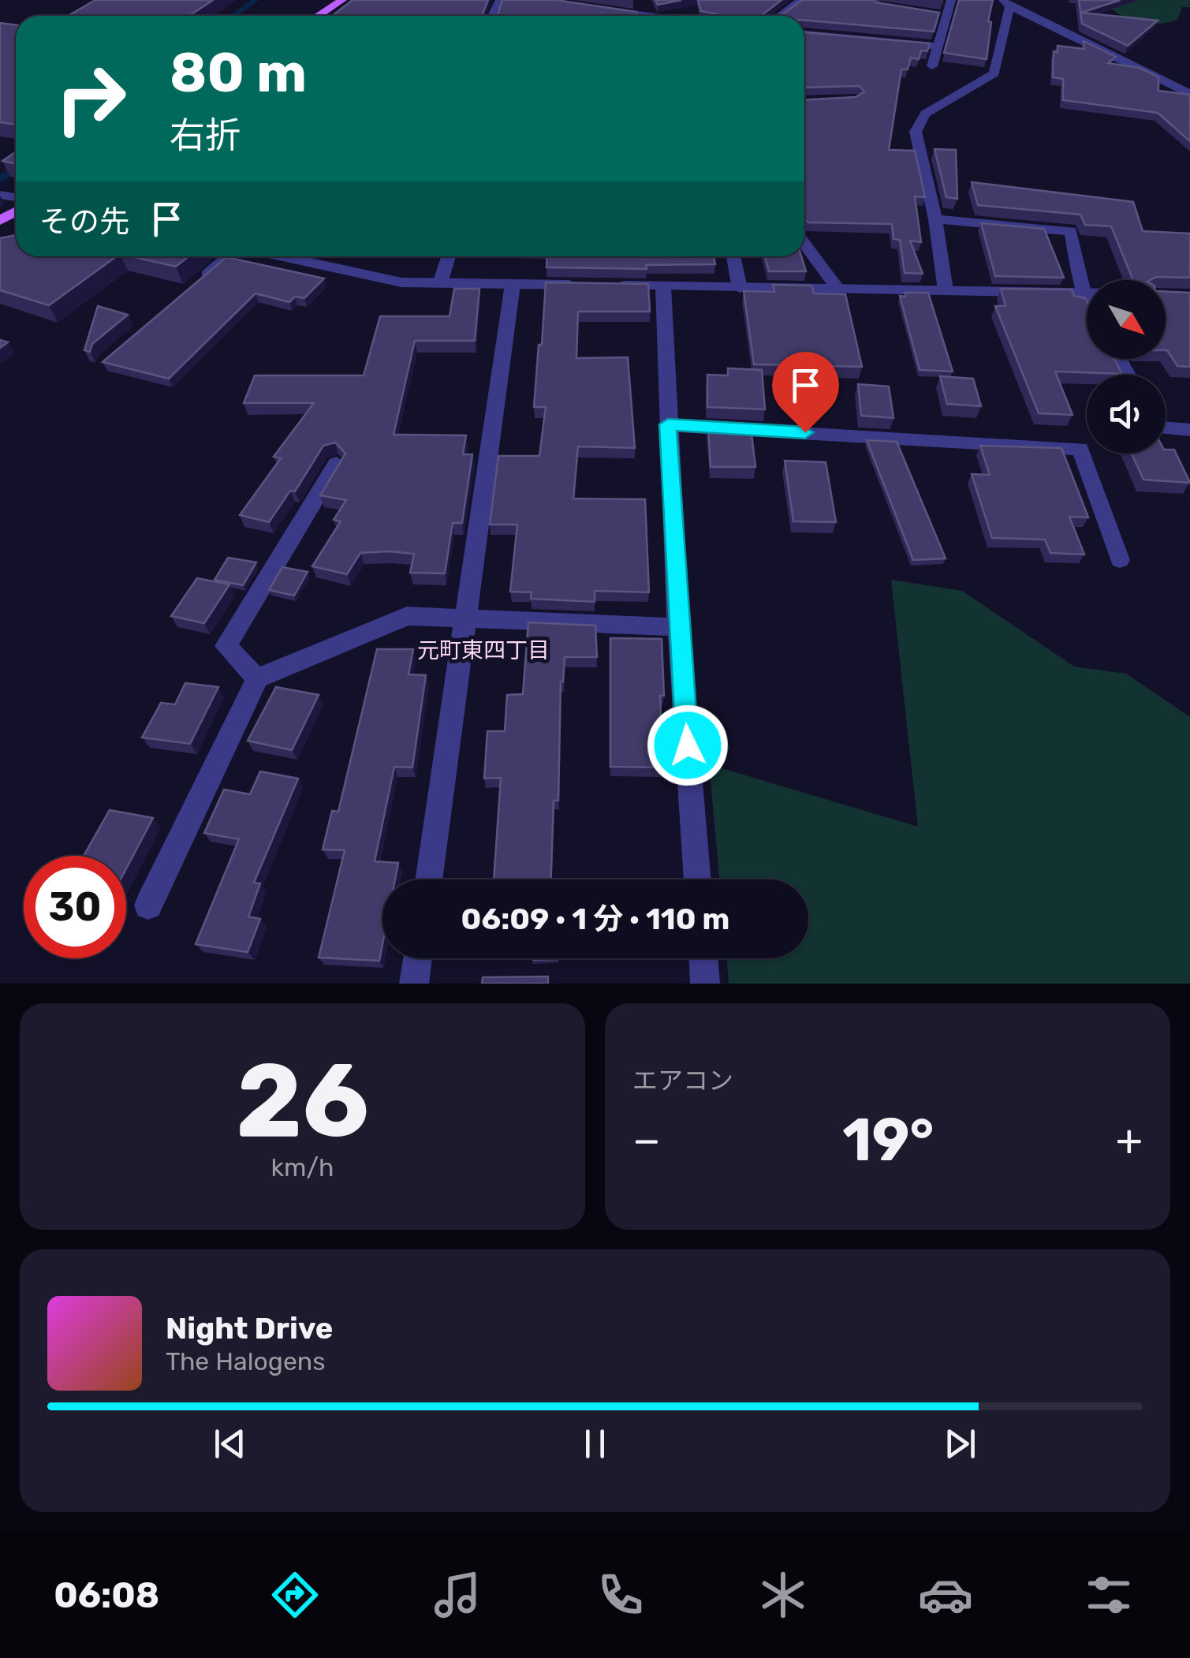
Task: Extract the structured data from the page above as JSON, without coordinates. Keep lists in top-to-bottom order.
{
  "districts": ["元町東四丁目"],
  "north": "bottom right",
  "page": {
    "turn": ["80 m", "右折"],
    "then": "その先",
    "limit": "30",
    "trip": "06:09 · 1 分 · 110 m",
    "tile": [
      ["26", "km/h"],
      "エアコン"
    ],
    "heat": ["−", "19°", "+"],
    "song": ["Night Drive", "The Halogens"],
    "tabs": "06:08"
  }
}
